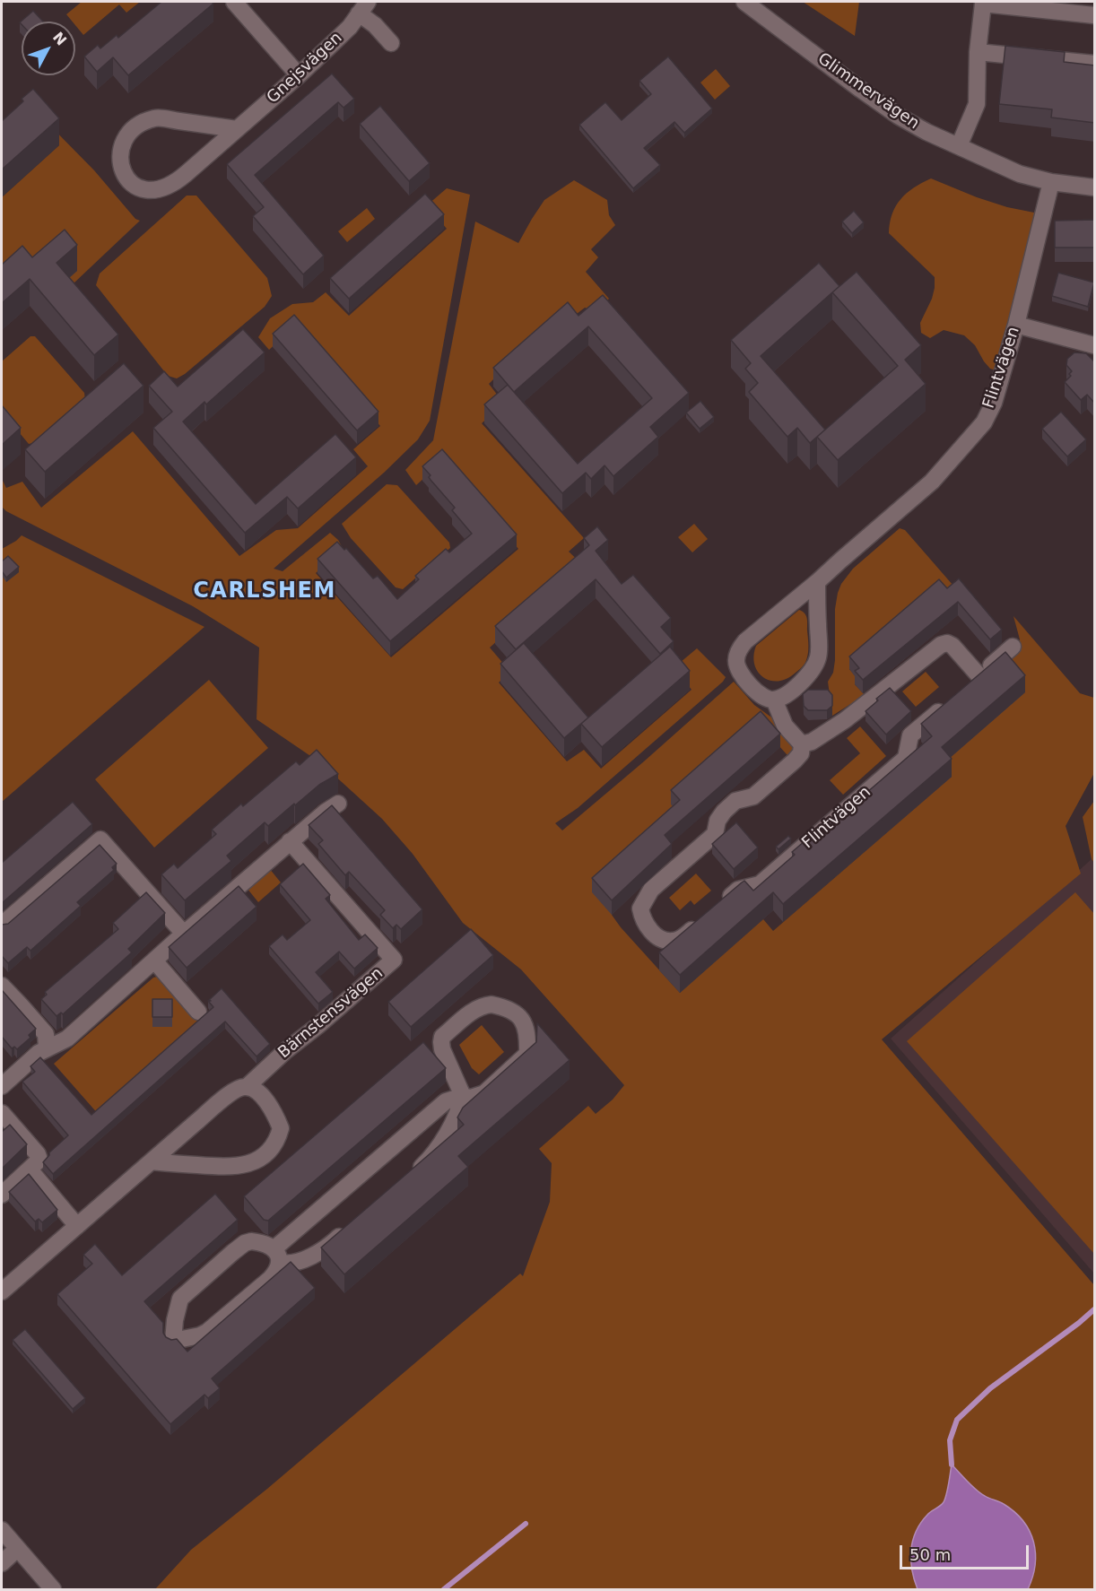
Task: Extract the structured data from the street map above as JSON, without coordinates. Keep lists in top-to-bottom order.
{
  "streets": {
    "street": [
      "Gnejsvägen",
      "Glimmervägen",
      "Flintvägen",
      "Bärnstensvägen"
    ]
  },
  "crossings": [
    ["Glimmervägen", "Flintvägen"]
  ],
  "districts": ["CARLSHEM"],
  "scale_bar": "50 m",
  "north": "top right"
}
